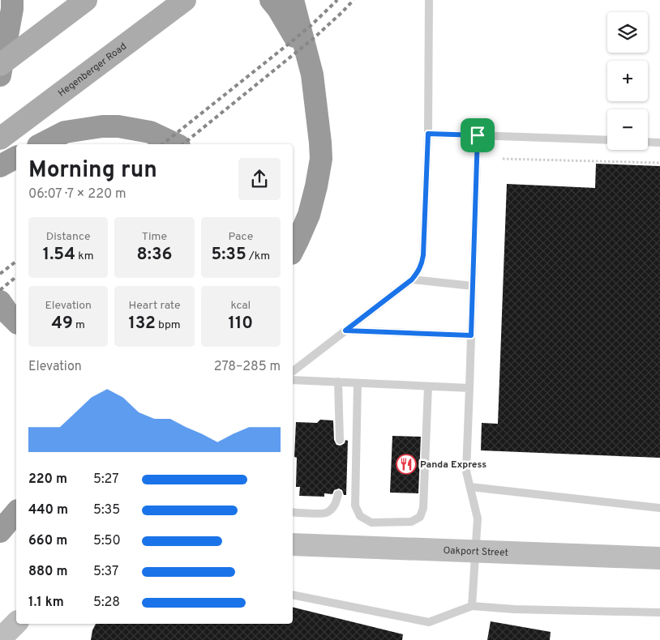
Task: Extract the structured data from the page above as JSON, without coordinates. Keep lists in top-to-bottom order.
{
  "streets": {
    "main road": ["Hegenberger Road", "Oakport Street"]
  },
  "places": {
    "restaurant": ["Panda Express"]
  },
  "page": {
    "map_buttons": ["+", "−"],
    "heading": ["Morning run", "06:07 · 7 × 220 m"],
    "stats": [
      ["Distance", "1.54 km"],
      ["Time", "8:36"],
      ["Pace", "5:35 /km"],
      ["Elevation", "49 m"],
      ["Heart rate", "132 bpm"],
      ["kcal", "110"]
    ],
    "chart": ["Elevation", "278–285 m"],
    "list": [
      {
        "name": "220 m",
        "note": "5:27"
      },
      {
        "name": "440 m",
        "note": "5:35"
      },
      {
        "name": "660 m",
        "note": "5:50"
      },
      {
        "name": "880 m",
        "note": "5:37"
      },
      {
        "name": "1.1 km",
        "note": "5:28"
      }
    ]
  }
}
